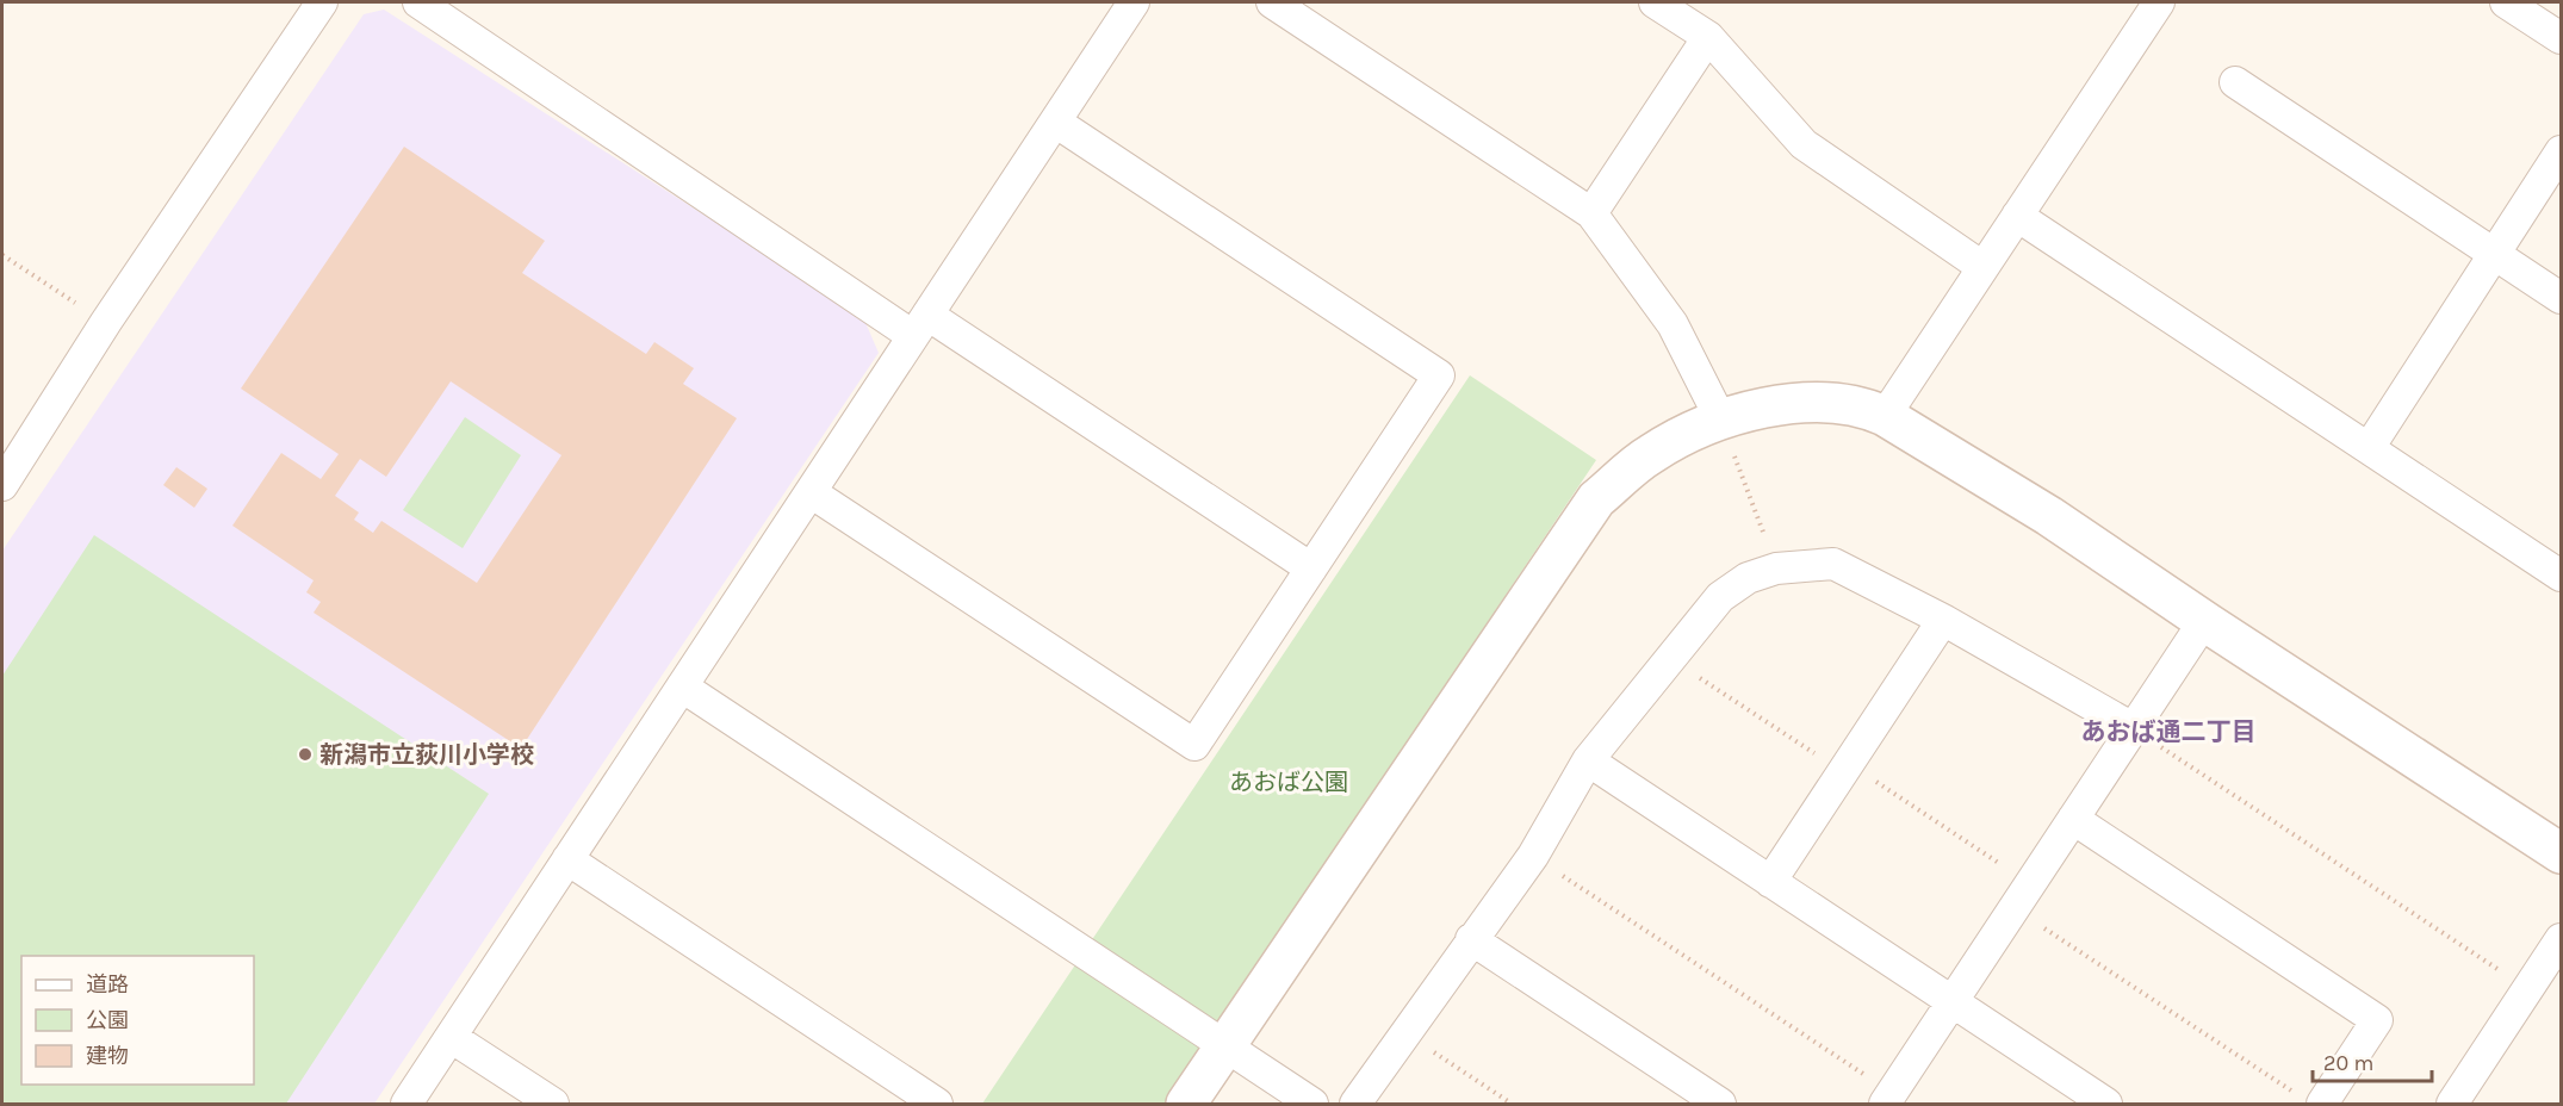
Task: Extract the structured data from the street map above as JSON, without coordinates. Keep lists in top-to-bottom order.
{
  "districts": ["あおば通二丁目"],
  "parks": ["あおば公園"],
  "places": ["新潟市立荻川小学校"],
  "legend": ["道路", "公園", "建物"],
  "scale_bar": "20 m"
}
